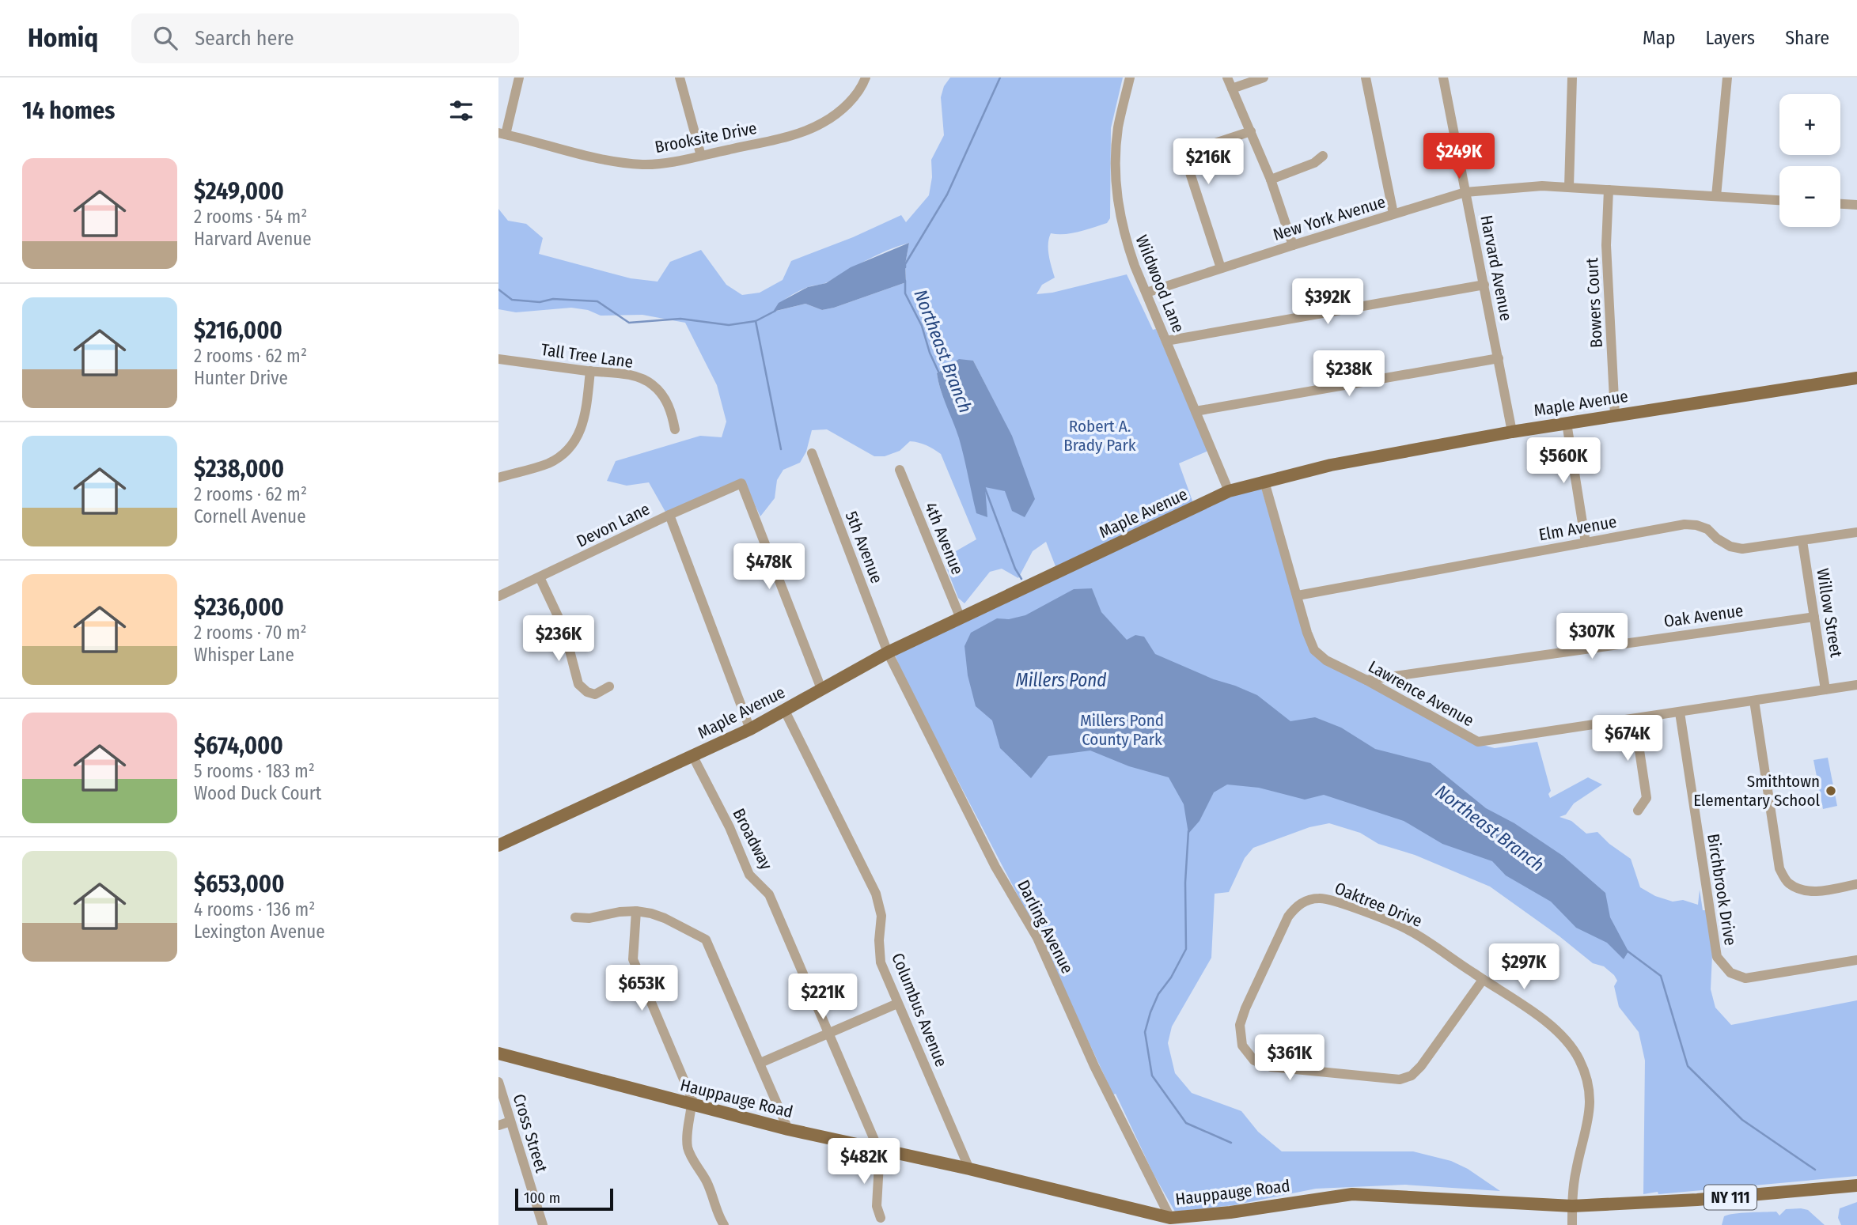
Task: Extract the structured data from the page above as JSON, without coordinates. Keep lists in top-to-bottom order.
{
  "streets": {
    "main road": ["Maple Avenue", "Hauppauge Road", "NY 111"],
    "street": [
      "Brooksite Drive",
      "New York Avenue",
      "Harvard Avenue",
      "Wildwood Lane",
      "Bowers Court",
      "Tall Tree Lane",
      "Devon Lane",
      "Elm Avenue",
      "4th Avenue",
      "5th Avenue",
      "Willow Street",
      "Oak Avenue",
      "Lawrence Avenue",
      "Broadway",
      "Birchbrook Drive",
      "Oaktree Drive",
      "Darling Avenue",
      "Columbus Avenue",
      "Cross Street"
    ]
  },
  "crossings": [
    ["New York Avenue", "Harvard Avenue"],
    ["New York Avenue", "Wildwood Lane"],
    ["New York Avenue", "Bowers Court"],
    ["Harvard Avenue", "Maple Avenue"],
    ["Wildwood Lane", "Maple Avenue"],
    ["Bowers Court", "Maple Avenue"],
    ["Maple Avenue", "Devon Lane"],
    ["Maple Avenue", "4th Avenue"],
    ["Maple Avenue", "5th Avenue"],
    ["Maple Avenue", "Lawrence Avenue"],
    ["Maple Avenue", "Broadway"],
    ["Maple Avenue", "Darling Avenue"],
    ["Maple Avenue", "Columbus Avenue"],
    ["Elm Avenue", "Willow Street"],
    ["Elm Avenue", "Lawrence Avenue"],
    ["5th Avenue", "Darling Avenue"],
    ["Willow Street", "Oak Avenue"],
    ["Willow Street", "Lawrence Avenue"],
    ["Oak Avenue", "Lawrence Avenue"],
    ["Lawrence Avenue", "Birchbrook Drive"],
    ["Broadway", "Hauppauge Road"],
    ["Oaktree Drive", "Hauppauge Road"],
    ["Darling Avenue", "Hauppauge Road"],
    ["Columbus Avenue", "Hauppauge Road"]
  ],
  "water": ["Northeast Branch", "Millers Pond"],
  "parks": ["Robert A. Brady Park", "Millers Pond County Park"],
  "places": ["Smithtown Elementary School"],
  "scale_bar": "100 m",
  "page": {
    "header": "Homiq",
    "search": "Search here",
    "nav": ["Map", "Layers", "Share"],
    "heading": "14 homes",
    "map_buttons": ["+", "−"],
    "price": [
      "$249K",
      "$216K",
      "$392K",
      "$238K",
      "$560K",
      "$478K",
      "$307K",
      "$236K",
      "$674K",
      "$297K",
      "$653K",
      "$221K",
      "$361K",
      "$482K"
    ],
    "list": [
      {
        "name": "$249,000",
        "note": "2 rooms · 54 m² · Harvard Avenue"
      },
      {
        "name": "$216,000",
        "note": "2 rooms · 62 m² · Hunter Drive"
      },
      {
        "name": "$238,000",
        "note": "2 rooms · 62 m² · Cornell Avenue"
      },
      {
        "name": "$236,000",
        "note": "2 rooms · 70 m² · Whisper Lane"
      },
      {
        "name": "$674,000",
        "note": "5 rooms · 183 m² · Wood Duck Court"
      },
      {
        "name": "$653,000",
        "note": "4 rooms · 136 m² · Lexington Avenue"
      }
    ],
    "scale": "100 m"
  }
}
